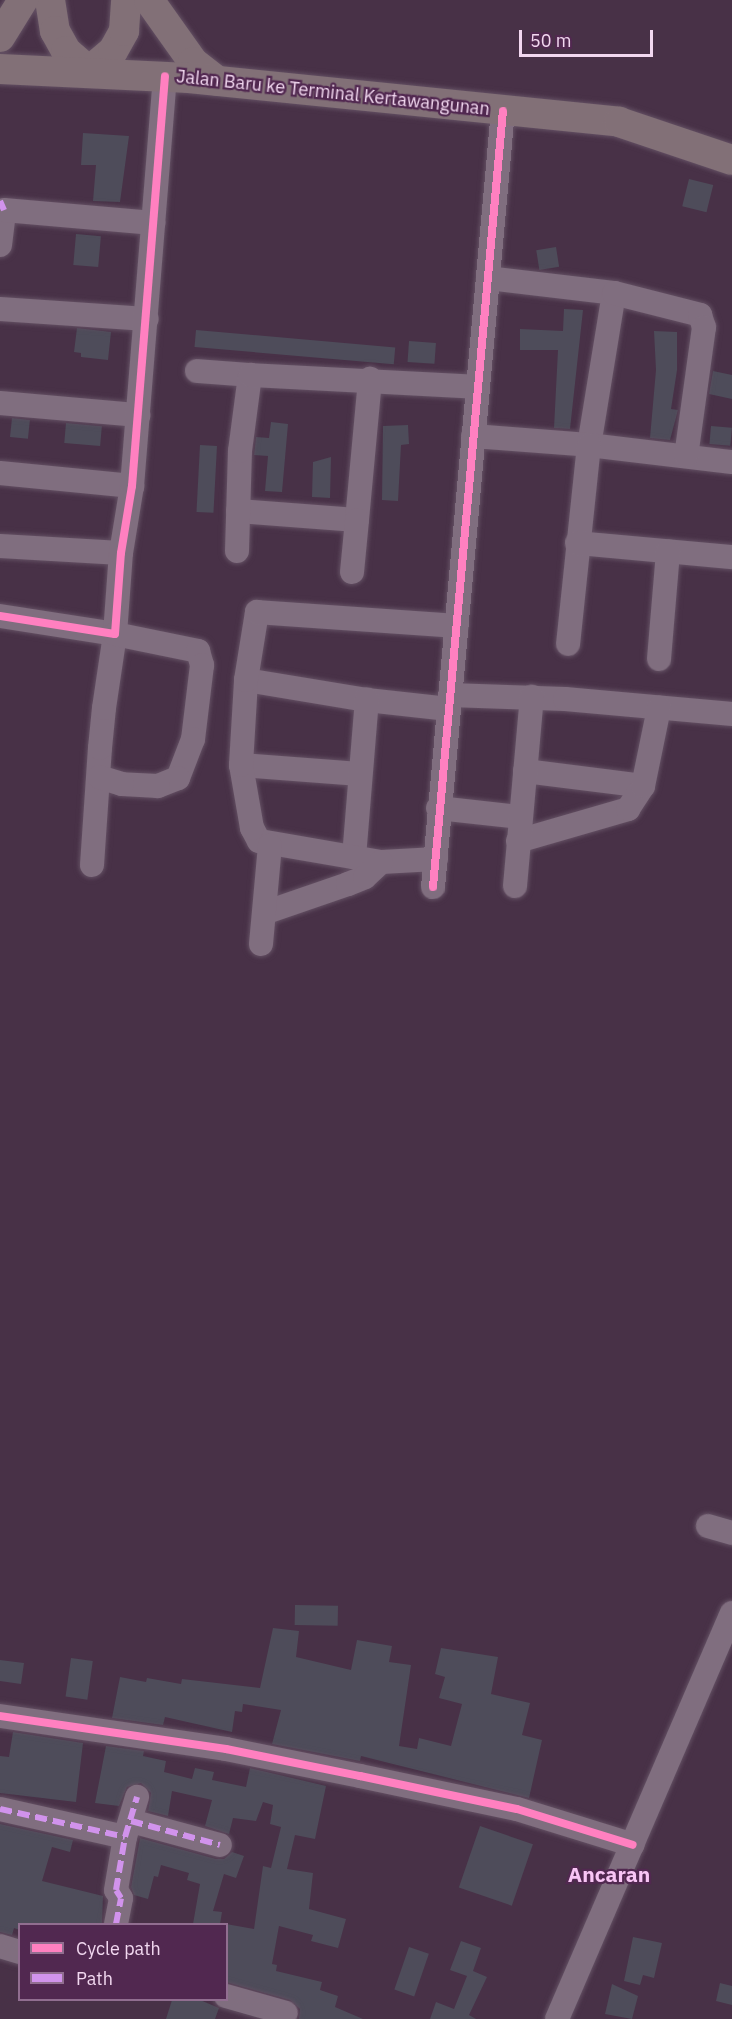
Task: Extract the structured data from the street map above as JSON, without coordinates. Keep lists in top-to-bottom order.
{
  "streets": {
    "main road": ["Jalan Baru ke Terminal Kertawangunan"]
  },
  "districts": ["Ancaran"],
  "legend": ["Cycle path", "Path"],
  "scale_bar": "50 m"
}
